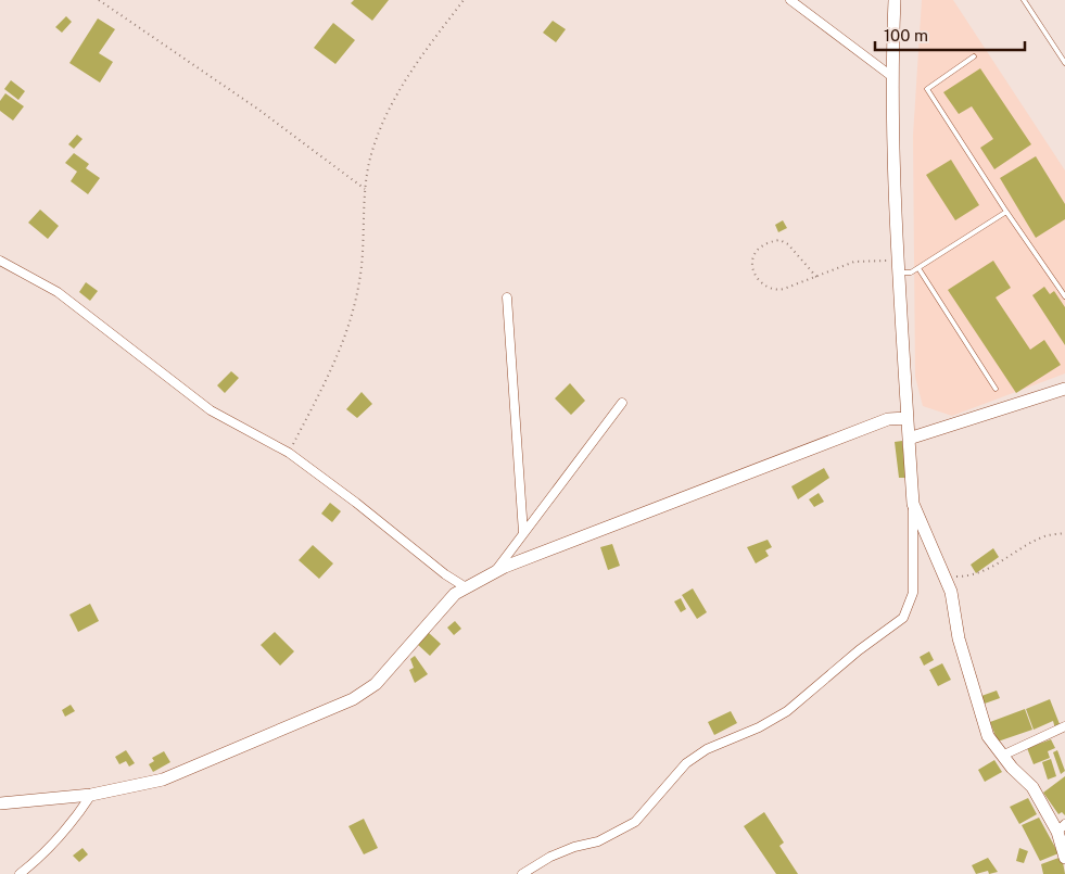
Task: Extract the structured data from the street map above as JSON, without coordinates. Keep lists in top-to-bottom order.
{
  "scale_bar": "100 m"
}
